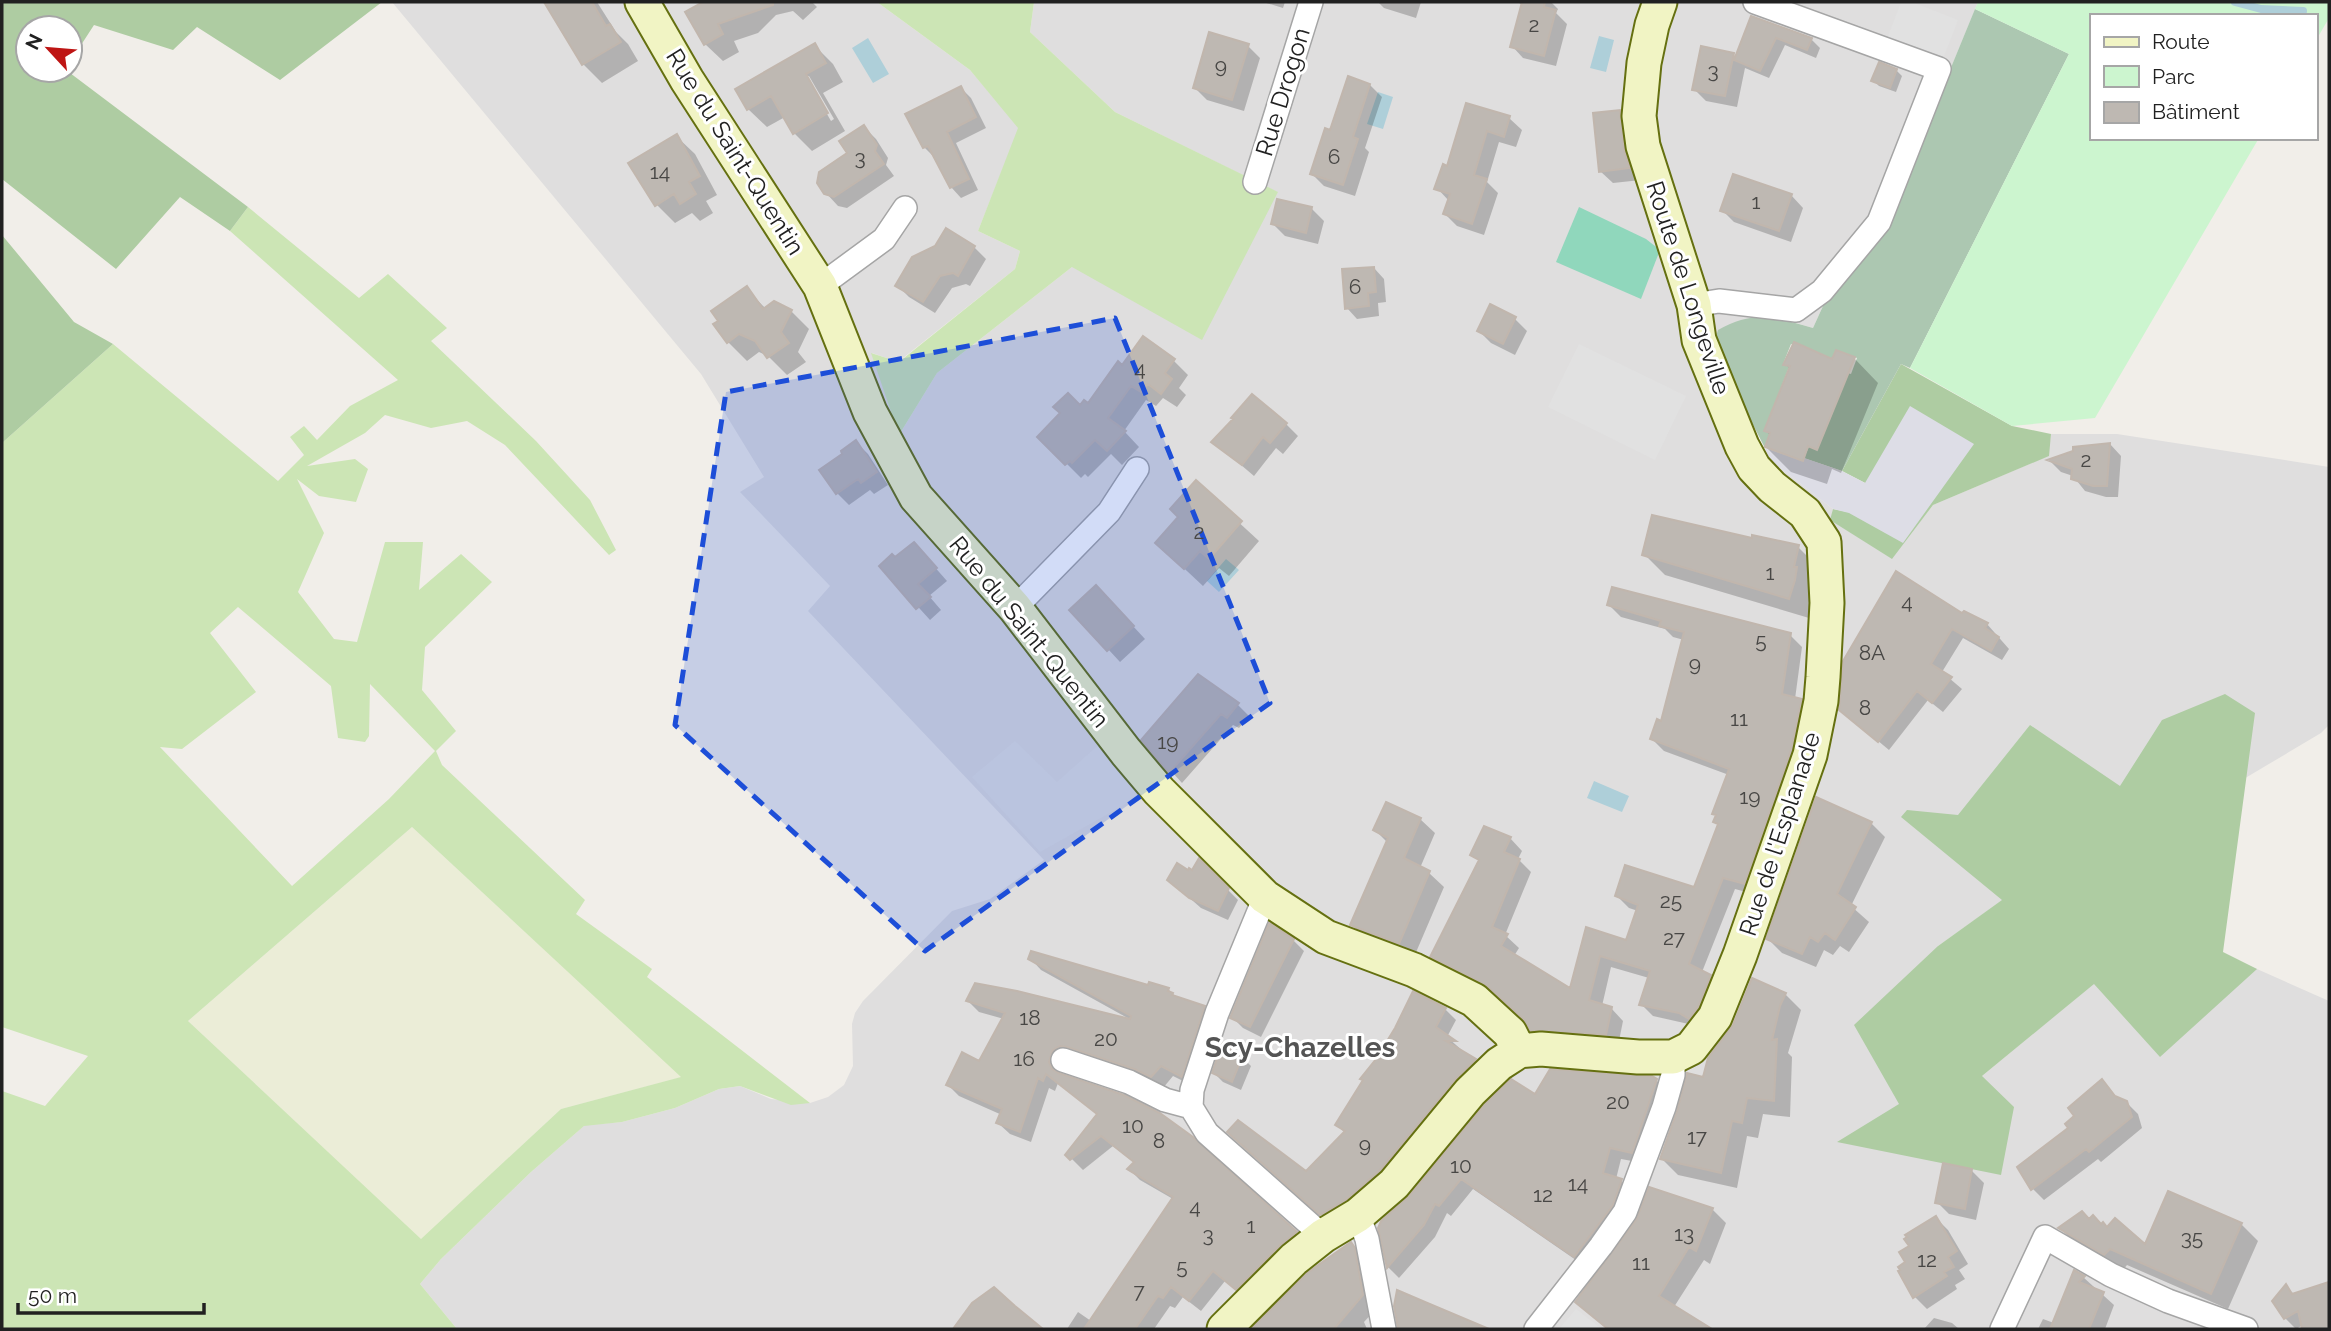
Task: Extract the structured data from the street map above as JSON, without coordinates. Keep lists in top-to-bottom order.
{
  "streets": {
    "street": [
      "Rue Drogon",
      "Rue du Saint-Quentin",
      "Route de Longeville",
      "Rue de l'Esplanade"
    ]
  },
  "crossings": [
    ["Route de Longeville", "Rue de l'Esplanade"]
  ],
  "districts": ["Scy-Chazelles"],
  "house_numbers": [
    "2",
    "9",
    "3",
    "6",
    "3",
    "14",
    "1",
    "6",
    "4",
    "2",
    "2",
    "1",
    "4",
    "5",
    "8A",
    "9",
    "8",
    "11",
    "19",
    "19",
    "25",
    "27",
    "18",
    "20",
    "16",
    "20",
    "10",
    "17",
    "8",
    "9",
    "10",
    "14",
    "12",
    "4",
    "1",
    "13",
    "3",
    "35",
    "12",
    "11",
    "5",
    "7"
  ],
  "legend": ["Route", "Parc", "Bâtiment"],
  "scale_bar": "50 m",
  "north": "top left"
}
